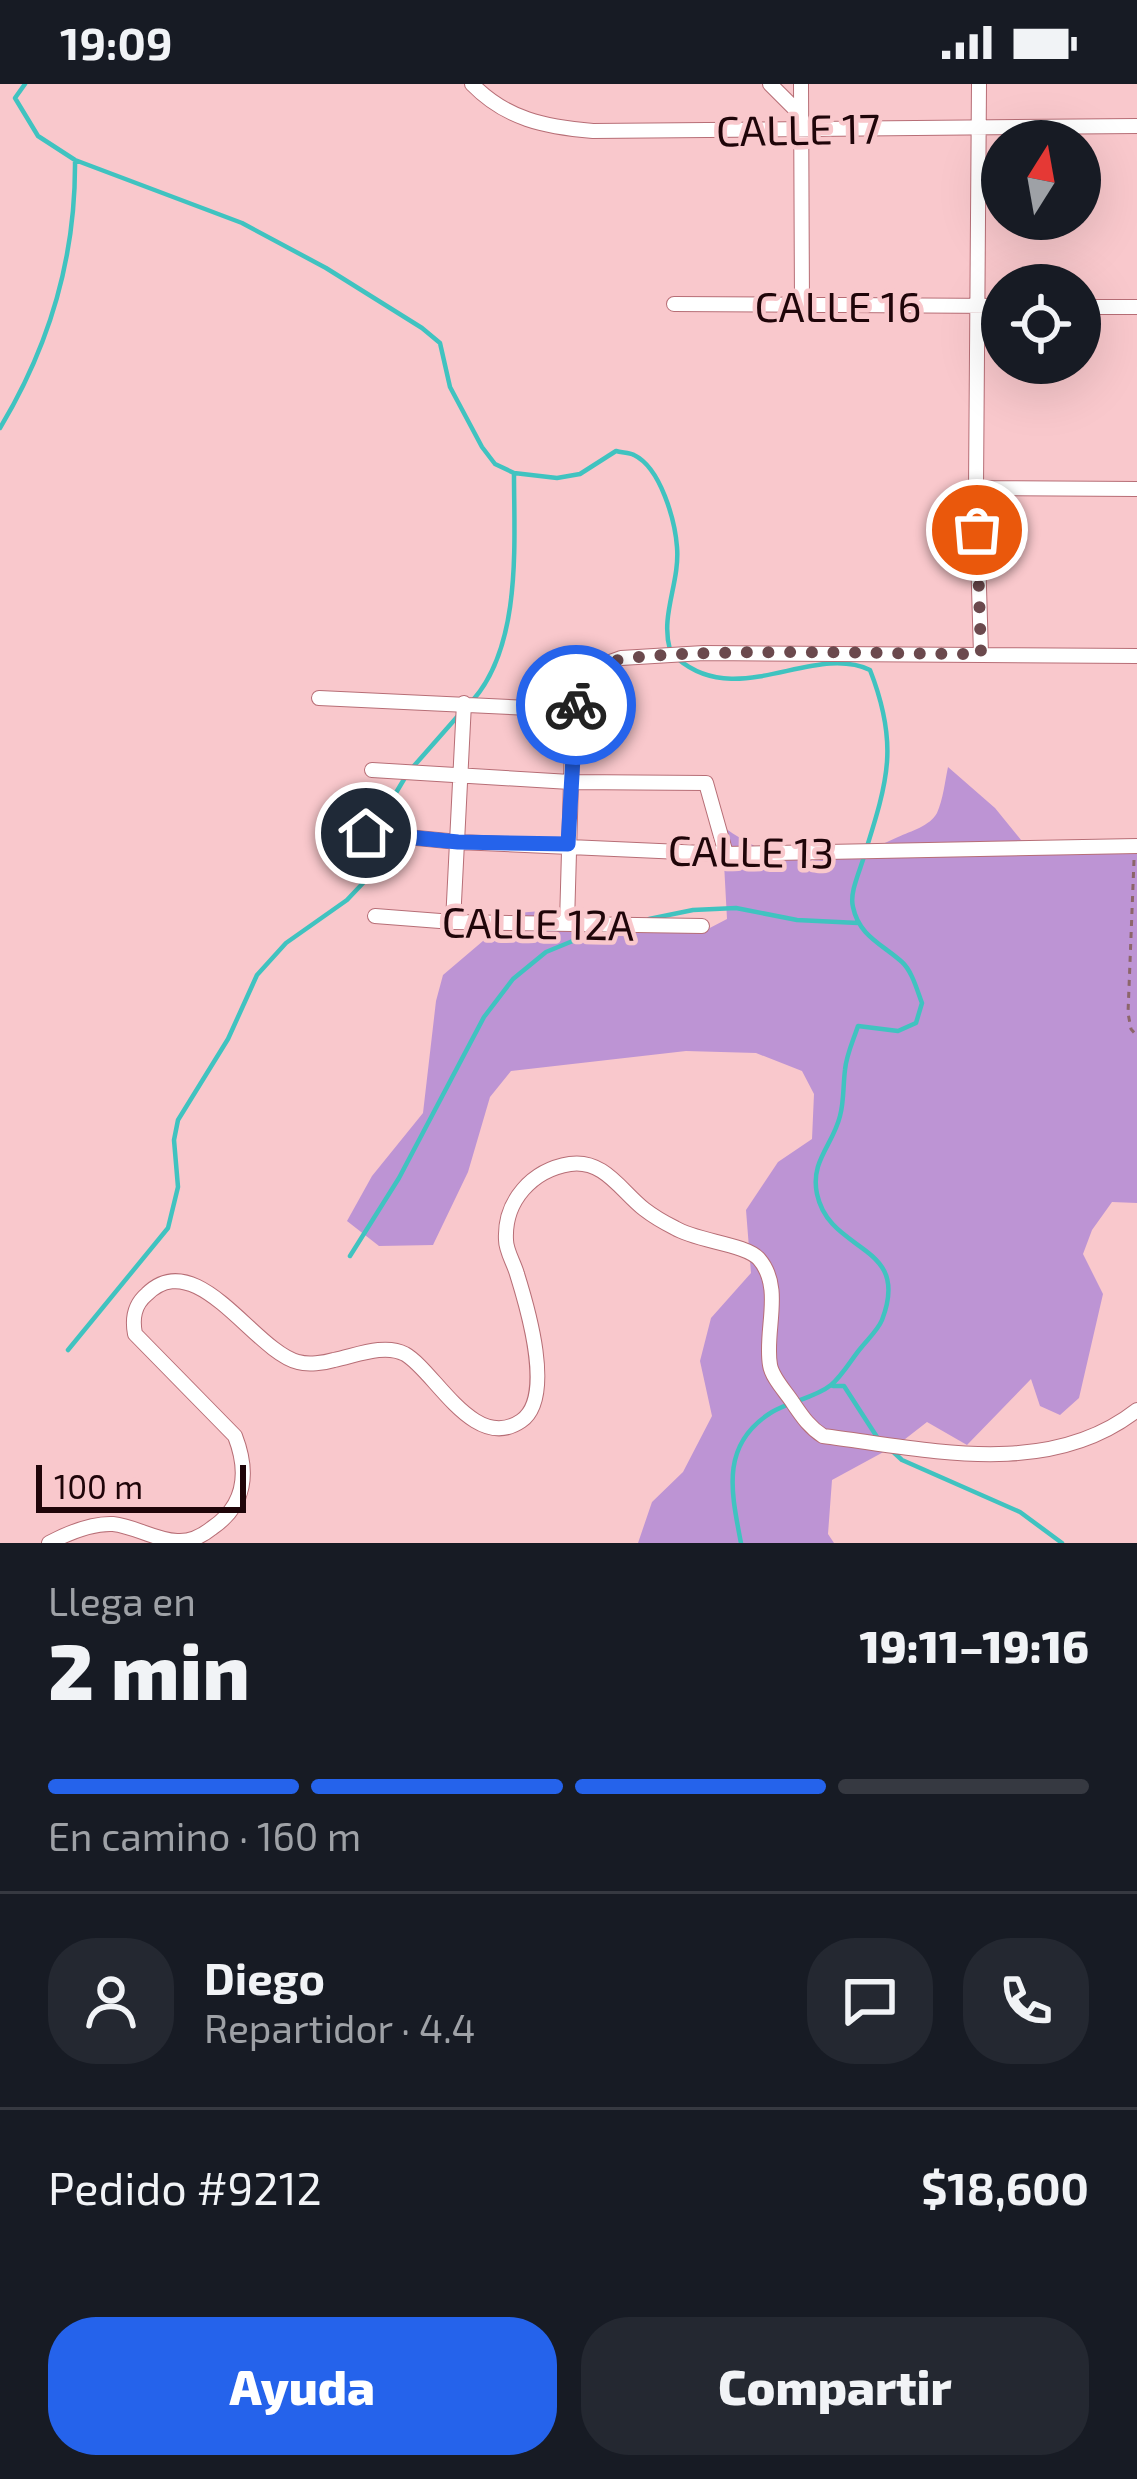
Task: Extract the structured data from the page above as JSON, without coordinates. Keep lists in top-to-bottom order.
{
  "streets": {
    "street": [
      "CALLE 17",
      "CALLE 16",
      "CALLE 13",
      "CALLE 12A"
    ]
  },
  "scale_bar": "100 m",
  "north": "top",
  "page": {
    "status": "19:09",
    "scale": "100 m",
    "heading": ["2 min", "Llega en", "19:11–19:16"],
    "panel": [
      "Diego",
      "Repartidor · 4.4",
      "Pedido #9212",
      "$18,600"
    ],
    "bar": "En camino · 160 m",
    "buttons": ["Ayuda", "Compartir"]
  }
}
